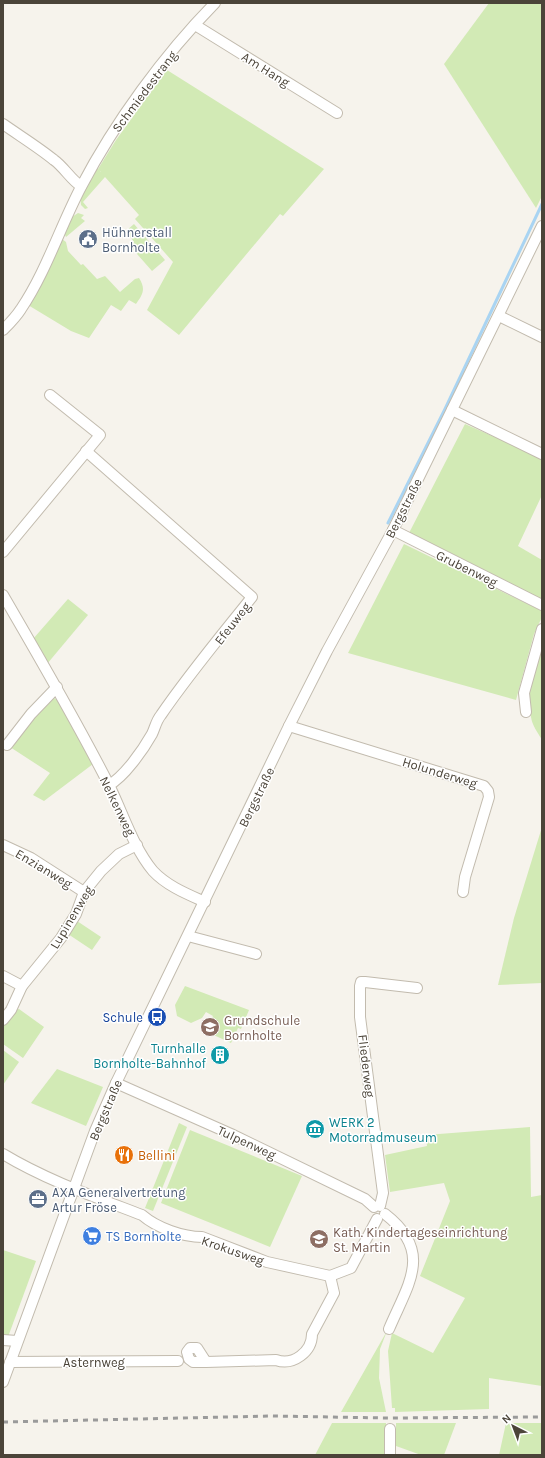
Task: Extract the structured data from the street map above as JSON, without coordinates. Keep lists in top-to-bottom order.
{
  "streets": {
    "street": [
      "Am Hang",
      "Schmiedestrang",
      "Bergstraße",
      "Grubenweg",
      "Efeuweg",
      "Holunderweg",
      "Nelkenweg",
      "Enzianweg",
      "Lupinenweg",
      "Fliederweg",
      "Tulpenweg",
      "Krokusweg",
      "Asternweg"
    ]
  },
  "crossings": [
    ["Am Hang", "Schmiedestrang"],
    ["Bergstraße", "Grubenweg"],
    ["Bergstraße", "Holunderweg"],
    ["Bergstraße", "Nelkenweg"],
    ["Bergstraße", "Tulpenweg"],
    ["Bergstraße", "Krokusweg"],
    ["Bergstraße", "Asternweg"],
    ["Efeuweg", "Nelkenweg"],
    ["Nelkenweg", "Lupinenweg"],
    ["Enzianweg", "Lupinenweg"],
    ["Fliederweg", "Tulpenweg"]
  ],
  "places": {
    "public building": ["Hühnerstall Bornholte"],
    "bus stop": ["Schule"],
    "school or university": ["Grundschule Bornholte", "Kath. Kindertageseinrichtung St. Martin"],
    "building": ["Turnhalle Bornholte-Bahnhof"],
    "museum": ["WERK 2 Motorradmuseum"],
    "restaurant": ["Bellini"],
    "office": ["AXA Generalvertretung Artur Fröse"],
    "supermarket": ["TS Bornholte"]
  },
  "north": "top left"
}
